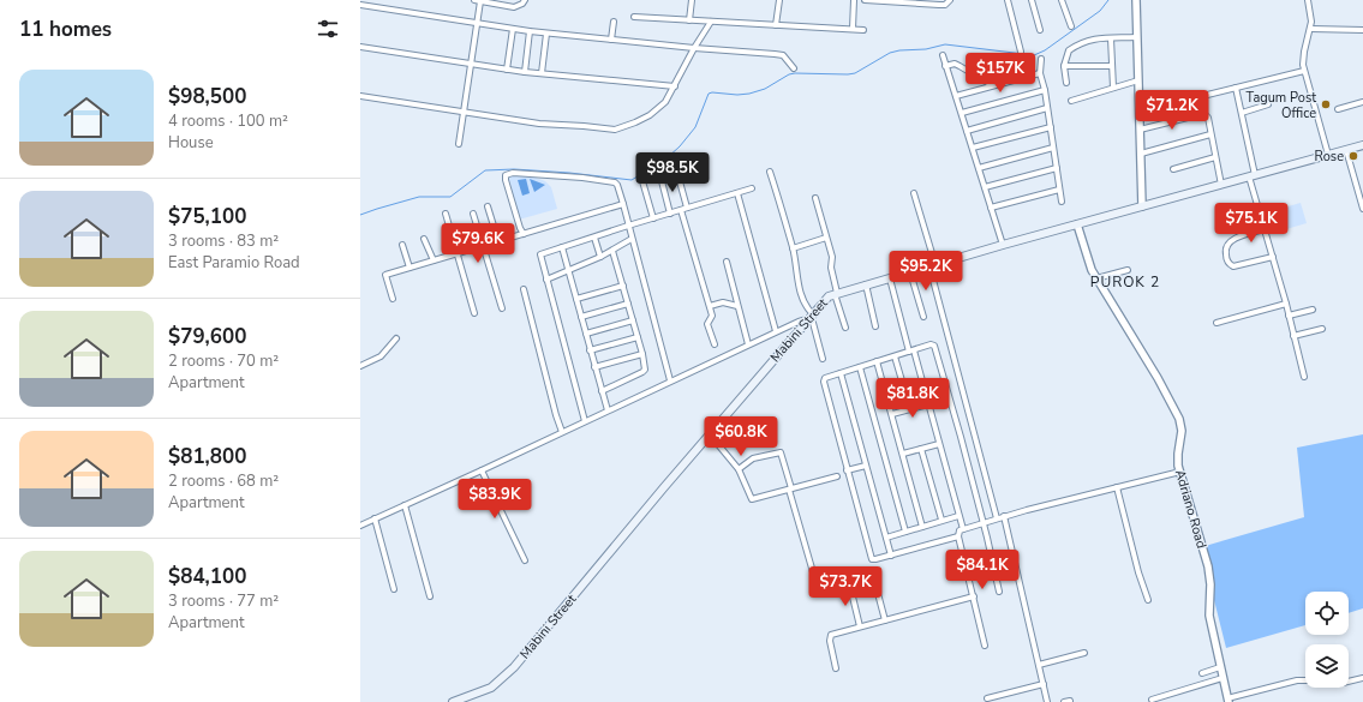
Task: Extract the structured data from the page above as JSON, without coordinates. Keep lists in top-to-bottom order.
{
  "streets": {
    "main road": ["Mabini Street"],
    "street": ["Adriano Road"]
  },
  "crossings": [
    ["Mabini Street", "Adriano Road"]
  ],
  "districts": ["PUROK 2"],
  "places": ["Tagum Post Office", "Rose"],
  "page": {
    "heading": "11 homes",
    "price": [
      "$157K",
      "$71.2K",
      "$98.5K",
      "$75.1K",
      "$79.6K",
      "$95.2K",
      "$81.8K",
      "$60.8K",
      "$83.9K",
      "$84.1K",
      "$73.7K"
    ],
    "list": [
      {
        "name": "$98,500",
        "note": "4 rooms · 100 m² · House"
      },
      {
        "name": "$75,100",
        "note": "3 rooms · 83 m² · East Paramio Road"
      },
      {
        "name": "$79,600",
        "note": "2 rooms · 70 m² · Apartment"
      },
      {
        "name": "$81,800",
        "note": "2 rooms · 68 m² · Apartment"
      },
      {
        "name": "$84,100",
        "note": "3 rooms · 77 m² · Apartment"
      }
    ]
  }
}
